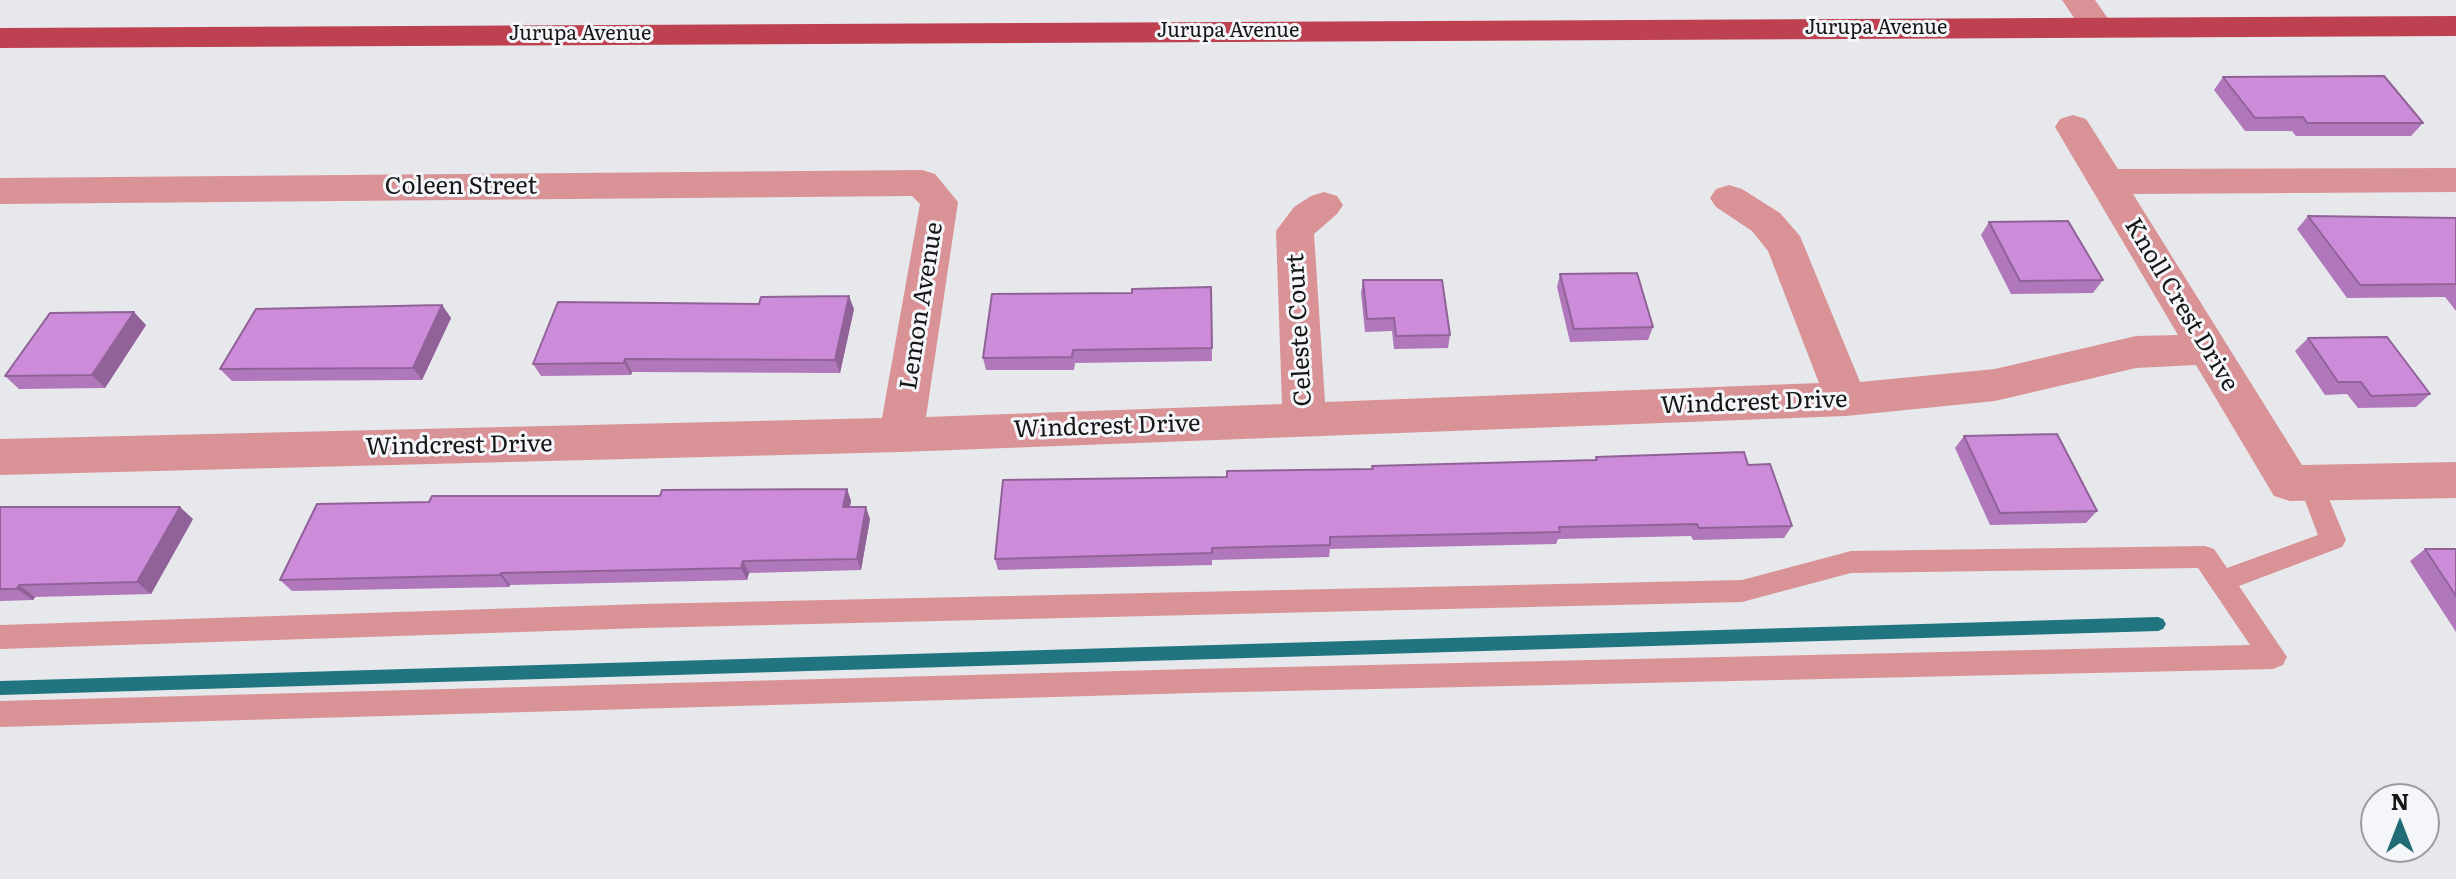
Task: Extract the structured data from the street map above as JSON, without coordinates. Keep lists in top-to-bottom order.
{
  "streets": {
    "main road": ["Jurupa Avenue"],
    "street": [
      "Coleen Street",
      "Knoll Crest Drive",
      "Lemon Avenue",
      "Celeste Court",
      "Windcrest Drive"
    ]
  },
  "crossings": [
    ["Coleen Street", "Lemon Avenue"],
    ["Knoll Crest Drive", "Windcrest Drive"],
    ["Lemon Avenue", "Windcrest Drive"],
    ["Celeste Court", "Windcrest Drive"]
  ],
  "north": "top"
}
